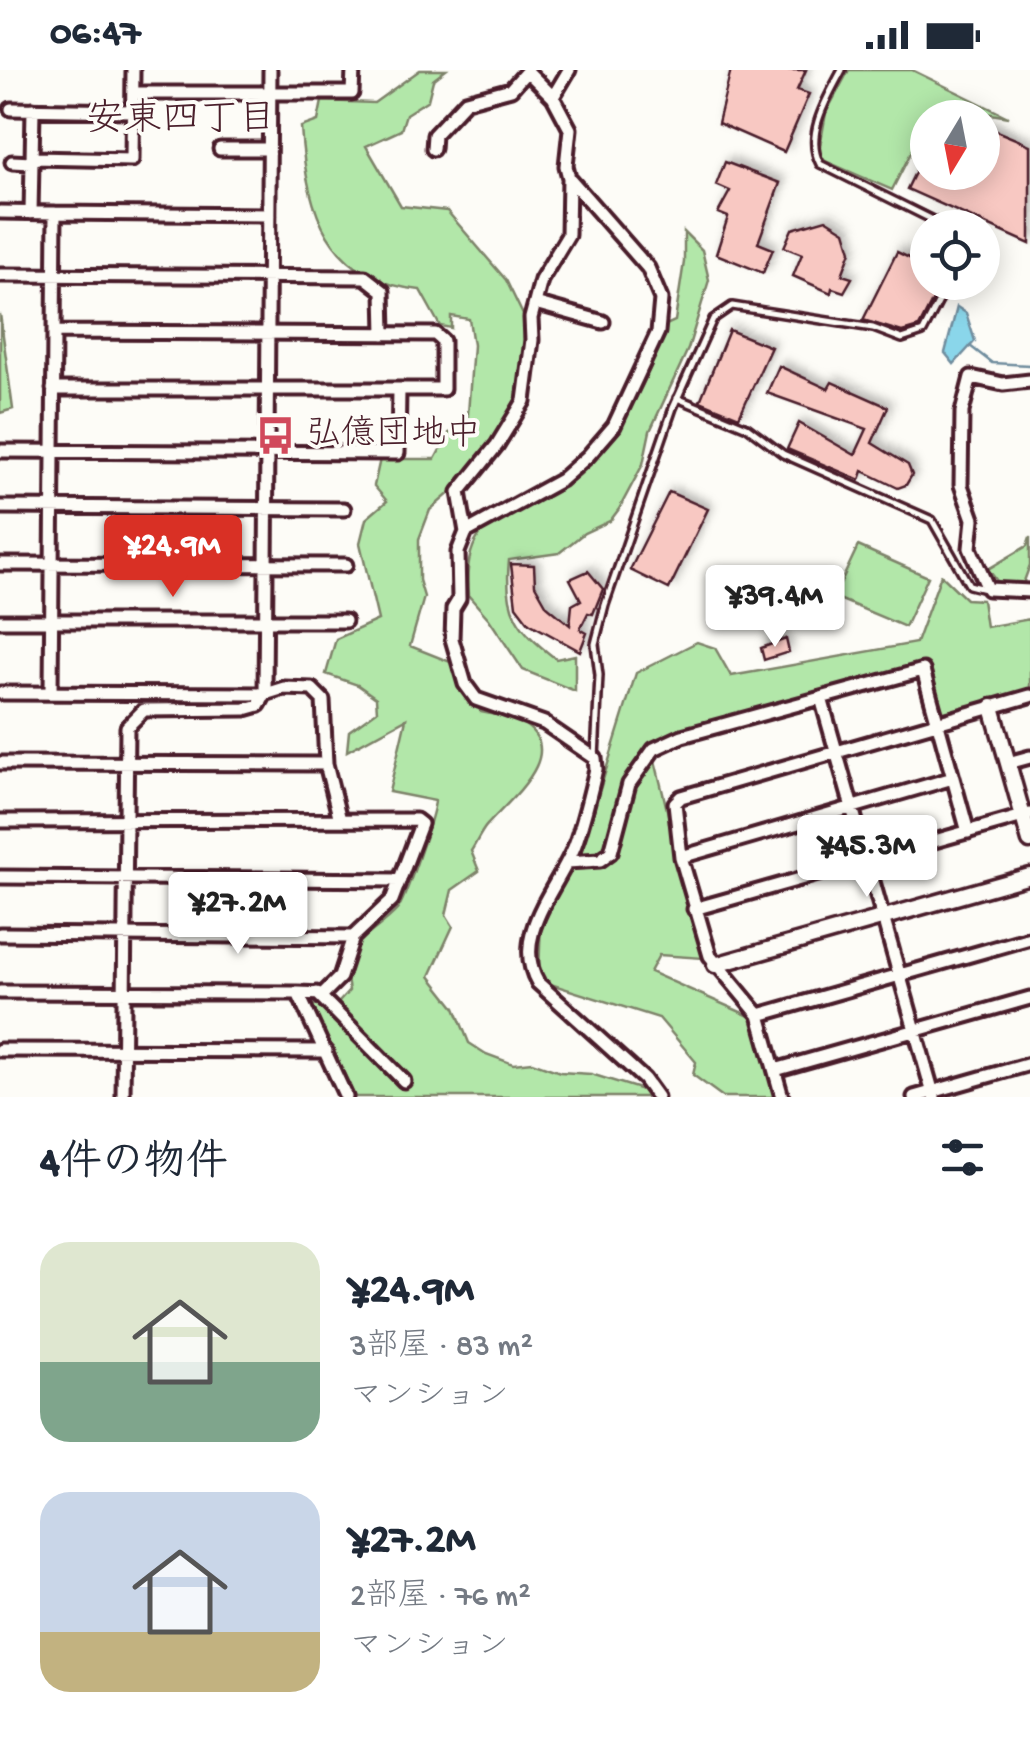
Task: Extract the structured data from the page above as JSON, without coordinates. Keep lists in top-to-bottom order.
{
  "districts": ["安東四丁目"],
  "places": {
    "bus stop": ["弘億団地中"]
  },
  "north": "bottom",
  "page": {
    "status": "06:47",
    "price": [
      "¥24.9M",
      "¥39.4M",
      "¥45.3M",
      "¥27.2M"
    ],
    "heading": "4件の物件",
    "list": [
      {
        "name": "¥24.9M",
        "note": "3部屋 · 83 m² · マンション"
      },
      {
        "name": "¥27.2M",
        "note": "2部屋 · 76 m² · マンション"
      }
    ]
  }
}
